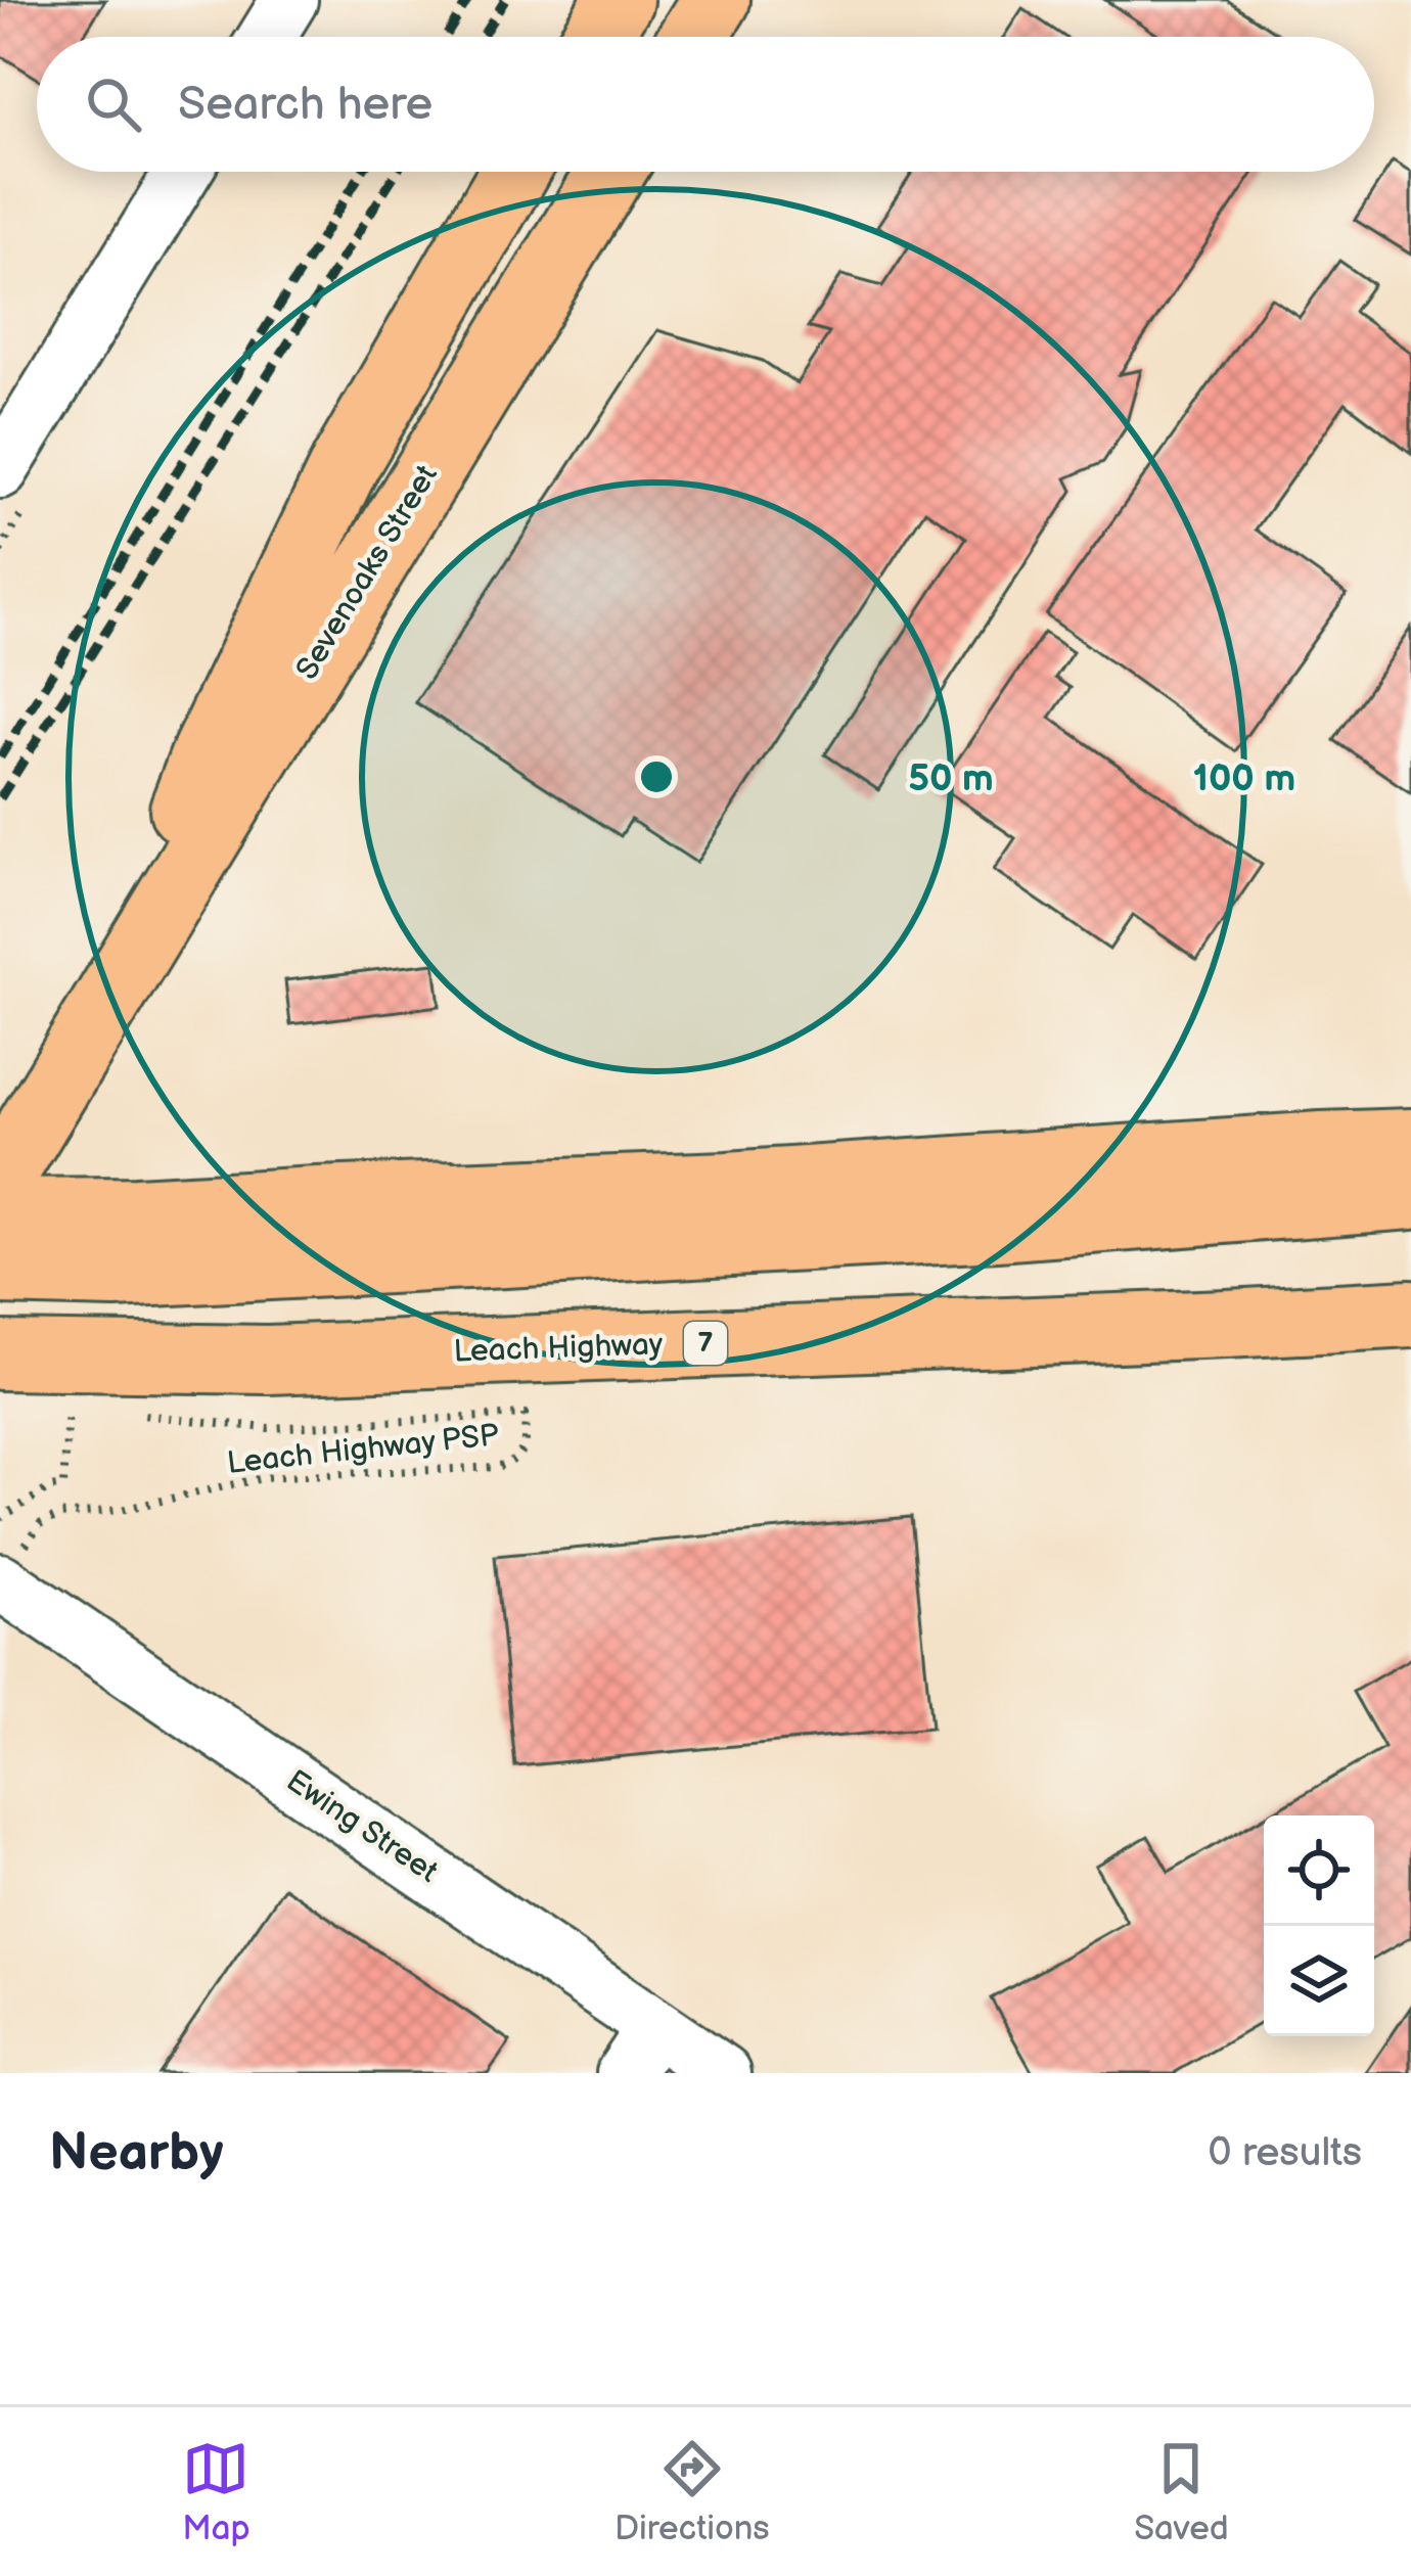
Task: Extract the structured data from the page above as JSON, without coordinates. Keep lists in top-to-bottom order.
{
  "streets": {
    "main road": ["Sevenoaks Street", "7", "Leach Highway"],
    "street": ["Ewing Street"],
    "path": ["Leach Highway PSP"]
  },
  "crossings": [
    ["Leach Highway PSP", "Ewing Street"]
  ],
  "page": {
    "search": "Search here",
    "heading": ["Nearby", "0 results"],
    "nav": ["Map", "Directions", "Saved"]
  },
  "rings": ["50 m", "100 m"]
}
